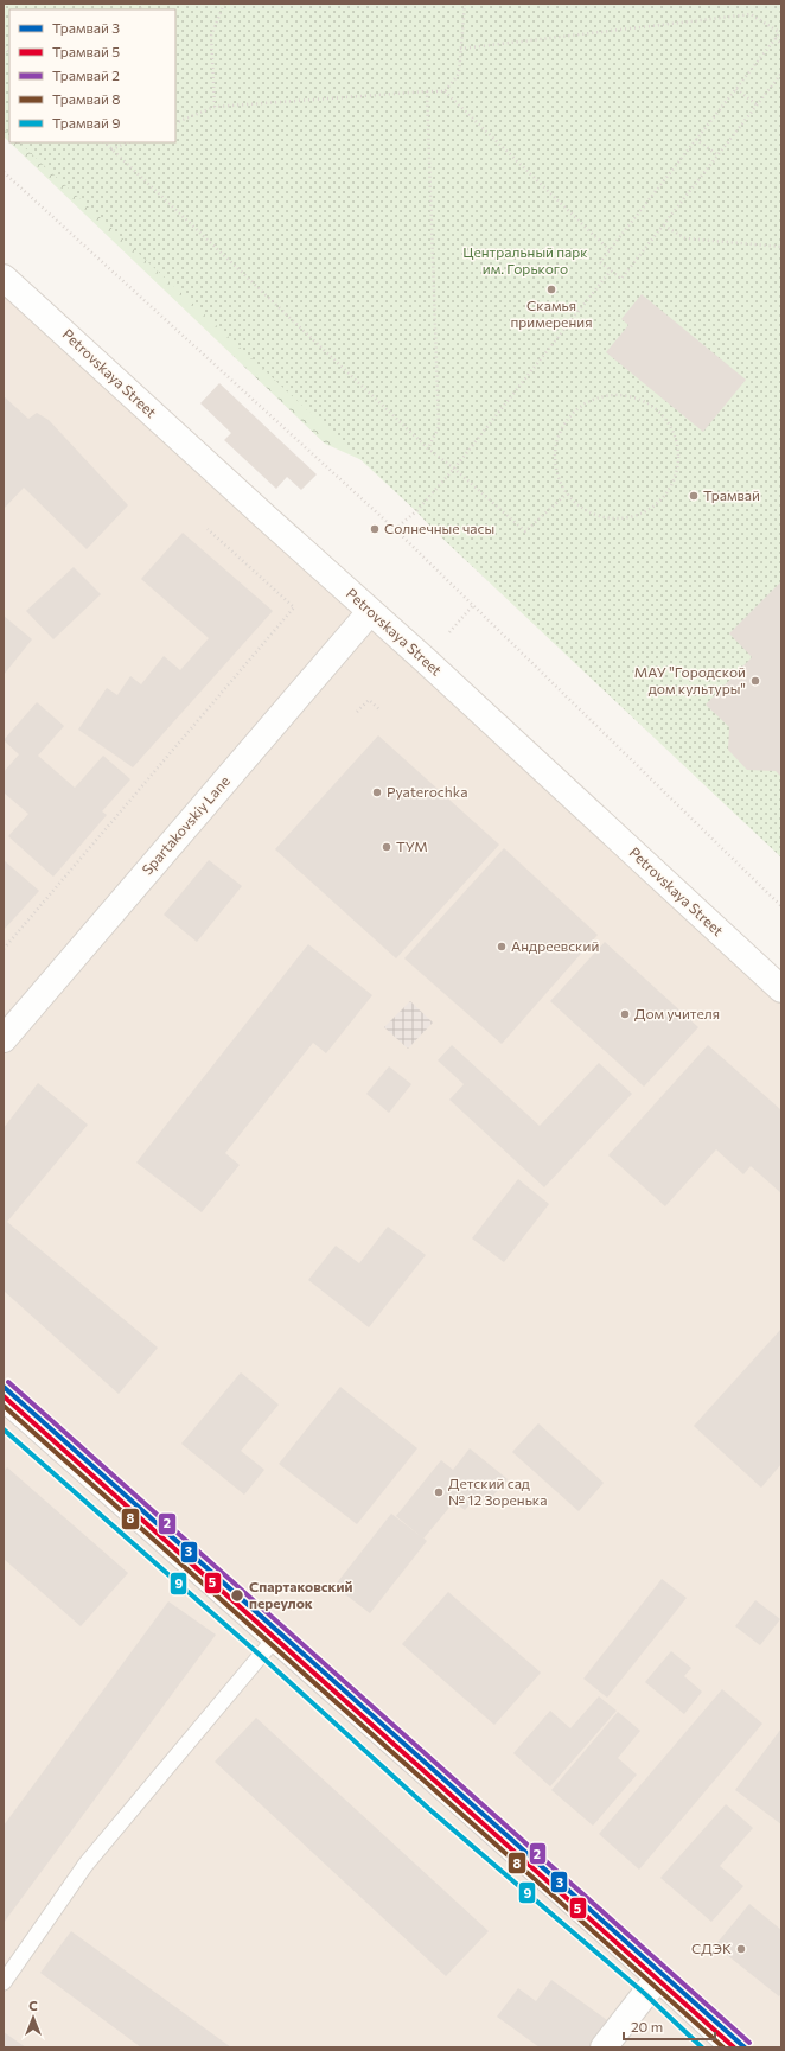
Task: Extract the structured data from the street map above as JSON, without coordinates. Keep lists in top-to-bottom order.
{
  "streets": {
    "street": ["Petrovskaya Street", "Spartakovskiy Lane"]
  },
  "crossings": [
    ["Petrovskaya Street", "Spartakovskiy Lane"]
  ],
  "parks": ["Центральный парк им. Горького"],
  "places": [
    "Скамья примерения",
    "Трамвай",
    "Солнечные часы",
    "МАУ \"Городской дом культуры\"",
    "Pyaterochka",
    "ТУМ",
    "Андреевский",
    "Дом учителя",
    "Детский сад № 12 Зоренька",
    "Спартаковский переулок",
    "СДЭК"
  ],
  "lines": [
    "tram line 2",
    "tram line 3",
    "tram line 5",
    "tram line 8",
    "tram line 9"
  ],
  "legend": [
    "Трамвай 3",
    "Трамвай 5",
    "Трамвай 2",
    "Трамвай 8",
    "Трамвай 9"
  ],
  "scale_bar": "20 m",
  "north": "top"
}
